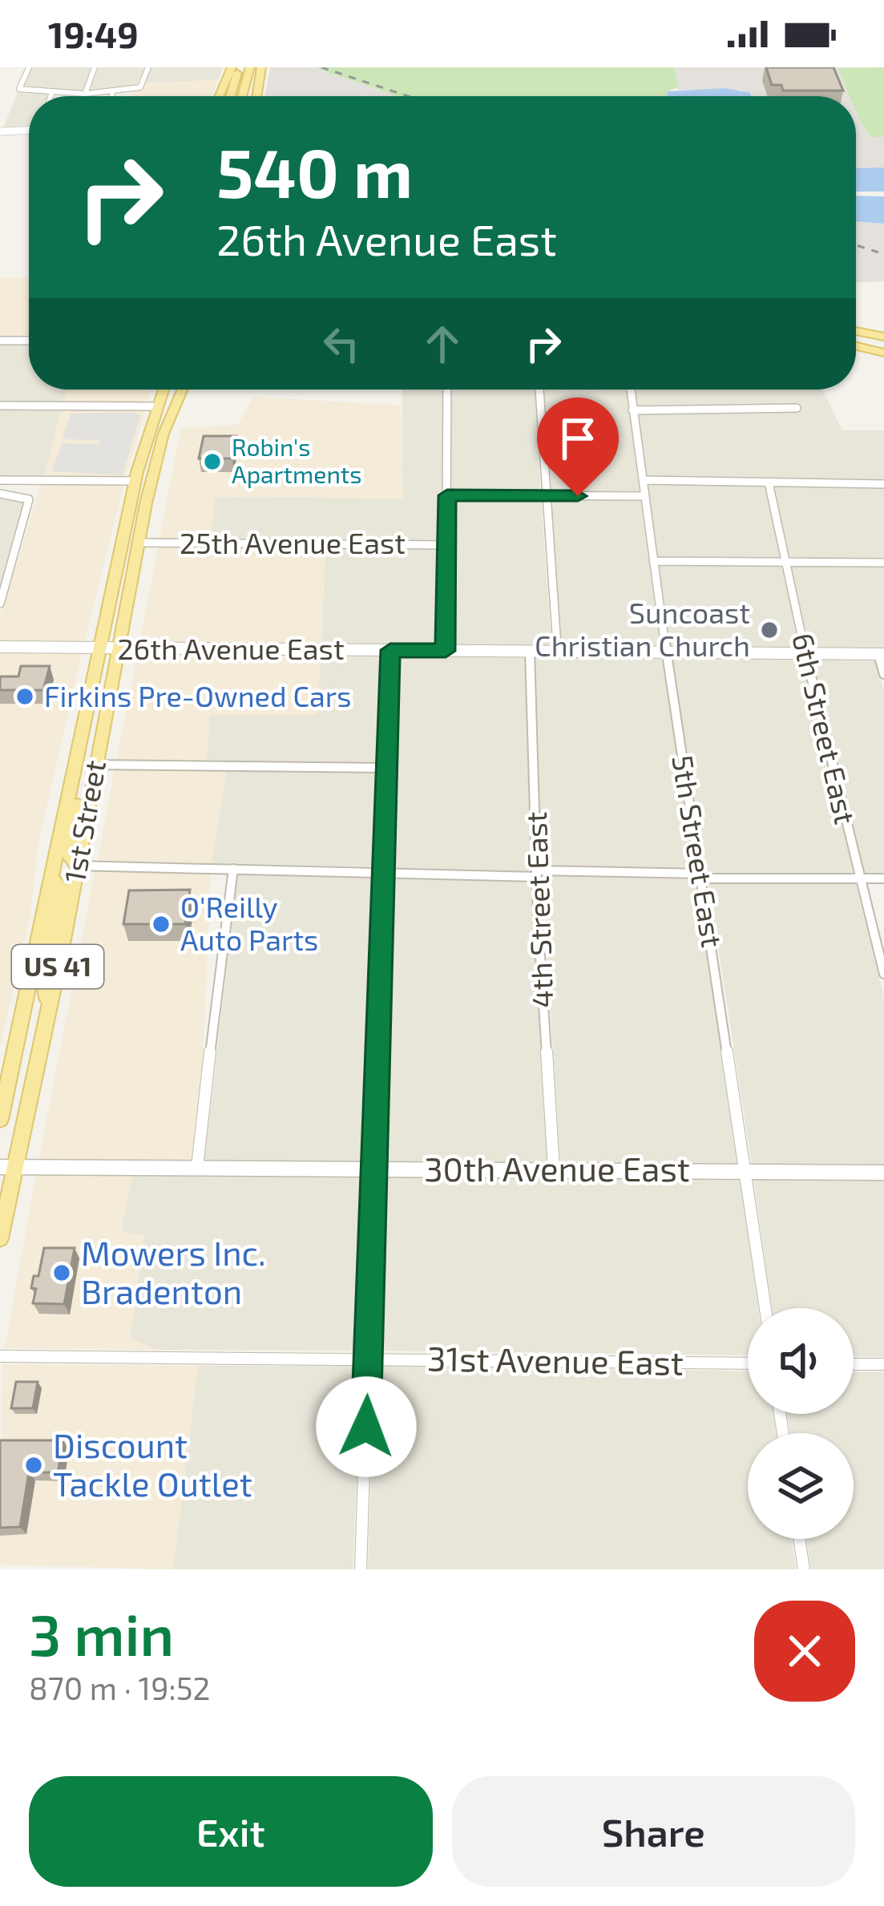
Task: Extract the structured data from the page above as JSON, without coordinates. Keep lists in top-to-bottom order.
{
  "streets": {
    "main road": ["1st Street", "US 41"],
    "street": [
      "25th Avenue East",
      "26th Avenue East",
      "6th Street East",
      "5th Street East",
      "4th Street East",
      "30th Avenue East",
      "31st Avenue East"
    ]
  },
  "crossings": [
    ["25th Avenue East", "1st Street"],
    ["26th Avenue East", "6th Street East"],
    ["26th Avenue East", "1st Street"],
    ["26th Avenue East", "5th Street East"],
    ["26th Avenue East", "4th Street East"],
    ["1st Street", "US 41"],
    ["1st Street", "30th Avenue East"],
    ["5th Street East", "30th Avenue East"],
    ["4th Street East", "30th Avenue East"]
  ],
  "places": [
    "Robin's Apartments",
    "Suncoast Christian Church",
    "Firkins Pre-Owned Cars",
    "O'Reilly Auto Parts",
    "Mowers Inc. Bradenton",
    "Discount Tackle Outlet"
  ],
  "page": {
    "status": "19:49",
    "turn": ["540 m", "26th Avenue East"],
    "heading": ["3 min", "870 m · 19:52"],
    "buttons": ["Exit", "Share"]
  }
}
